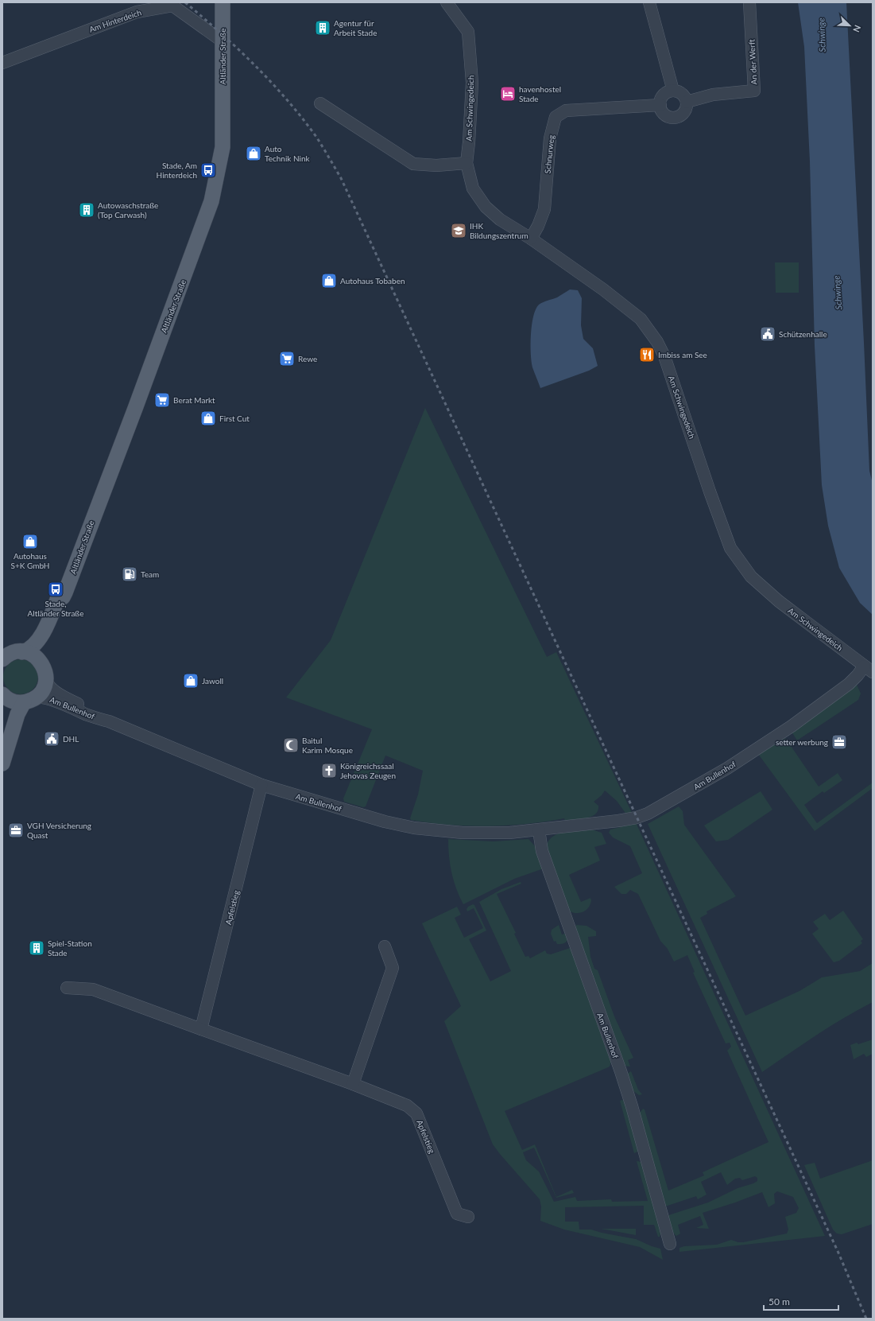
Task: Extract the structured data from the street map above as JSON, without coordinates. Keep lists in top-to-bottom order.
{
  "streets": {
    "main road": ["Altländer Straße"],
    "street": [
      "Am Hinterdeich",
      "An der Werft",
      "Am Schwingedeich",
      "Schnurweg",
      "Am Bullenhof",
      "Apfelstieg"
    ]
  },
  "crossings": [
    ["Am Hinterdeich", "Altländer Straße"],
    ["An der Werft", "Schnurweg"],
    ["Am Schwingedeich", "Schnurweg"],
    ["Am Schwingedeich", "Am Bullenhof"],
    ["Am Bullenhof", "Apfelstieg"]
  ],
  "water": ["Schwinge"],
  "places": {
    "building": ["Agentur für Arbeit Stade", "Autowaschstraße (Top Carwash)", "Spiel-Station Stade"],
    "hotel": ["havenhostel Stade"],
    "shop": [
      "Auto Technik Nink",
      "Autohaus Tobaben",
      "First Cut",
      "Autohaus S+K GmbH",
      "Jawoll"
    ],
    "bus stop": ["Stade, Am Hinterdeich", "Stade, Altländer Straße"],
    "school or university": ["IHK Bildungszentrum"],
    "public building": ["Schützenhalle", "DHL"],
    "restaurant": ["Imbiss am See"],
    "supermarket": ["Rewe", "Berat Markt"],
    "fuel station": ["Team"],
    "office": ["setter werbung", "VGH Versicherung Quast"],
    "mosque": ["Baitul Karim Mosque"],
    "church": ["Königreichssaal Jehovas Zeugen"]
  },
  "scale_bar": "50 m",
  "north": "bottom right"
}
